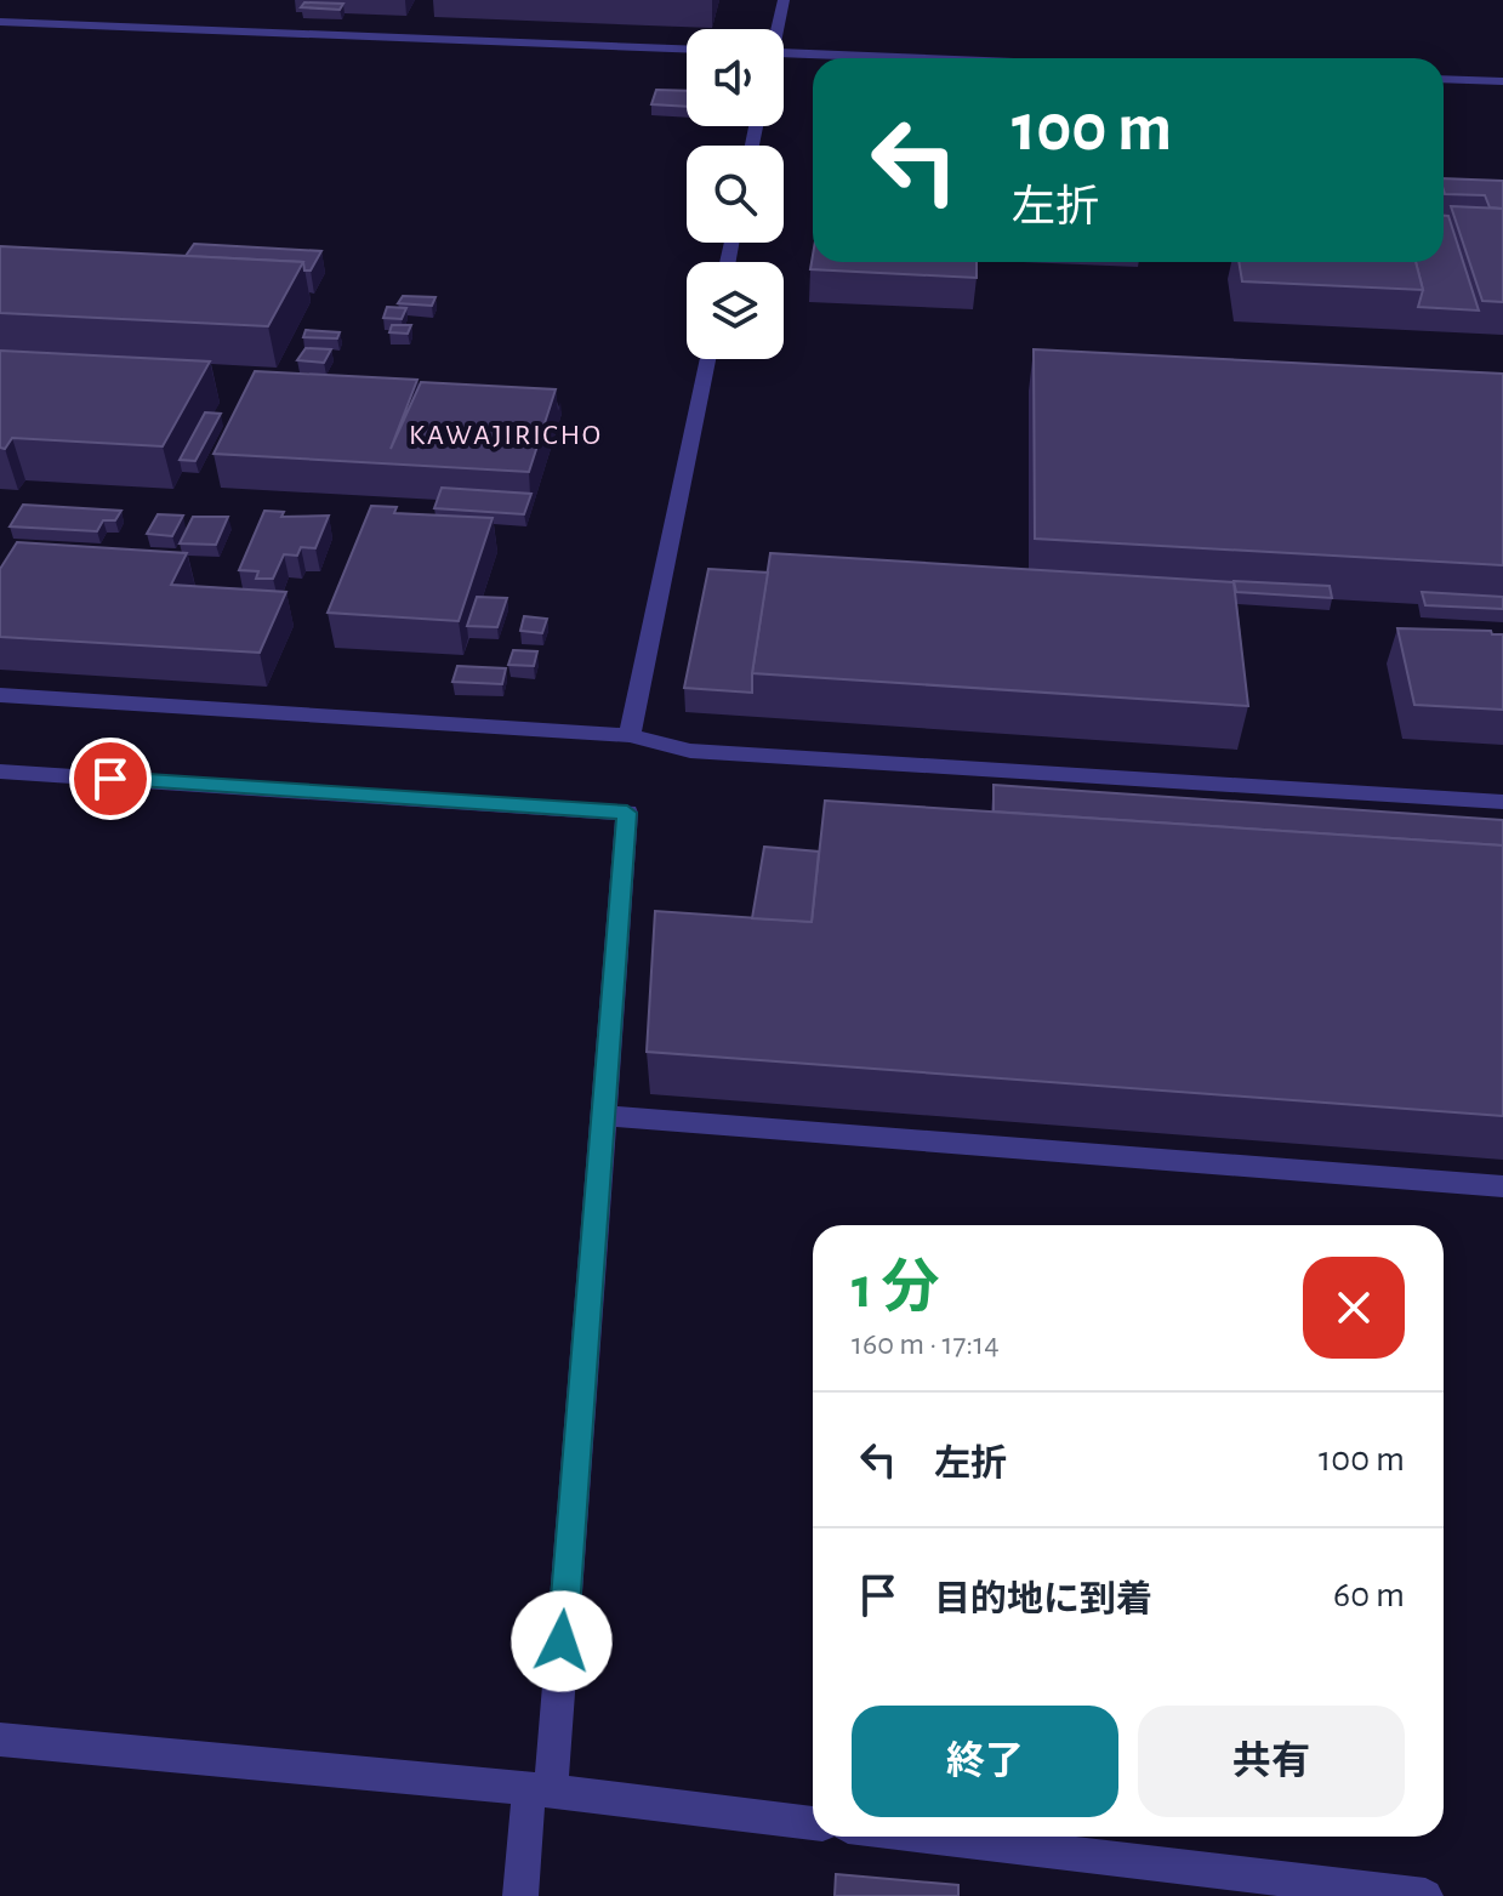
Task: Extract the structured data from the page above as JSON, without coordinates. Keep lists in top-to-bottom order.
{
  "districts": ["KAWAJIRICHO"],
  "page": {
    "turn": ["100 m", "左折"],
    "heading": ["1 分", "160 m · 17:14"],
    "list": [
      {
        "name": "左折",
        "value": "100 m"
      },
      {
        "name": "目的地に到着",
        "value": "60 m"
      }
    ],
    "buttons": ["終了", "共有"]
  }
}
